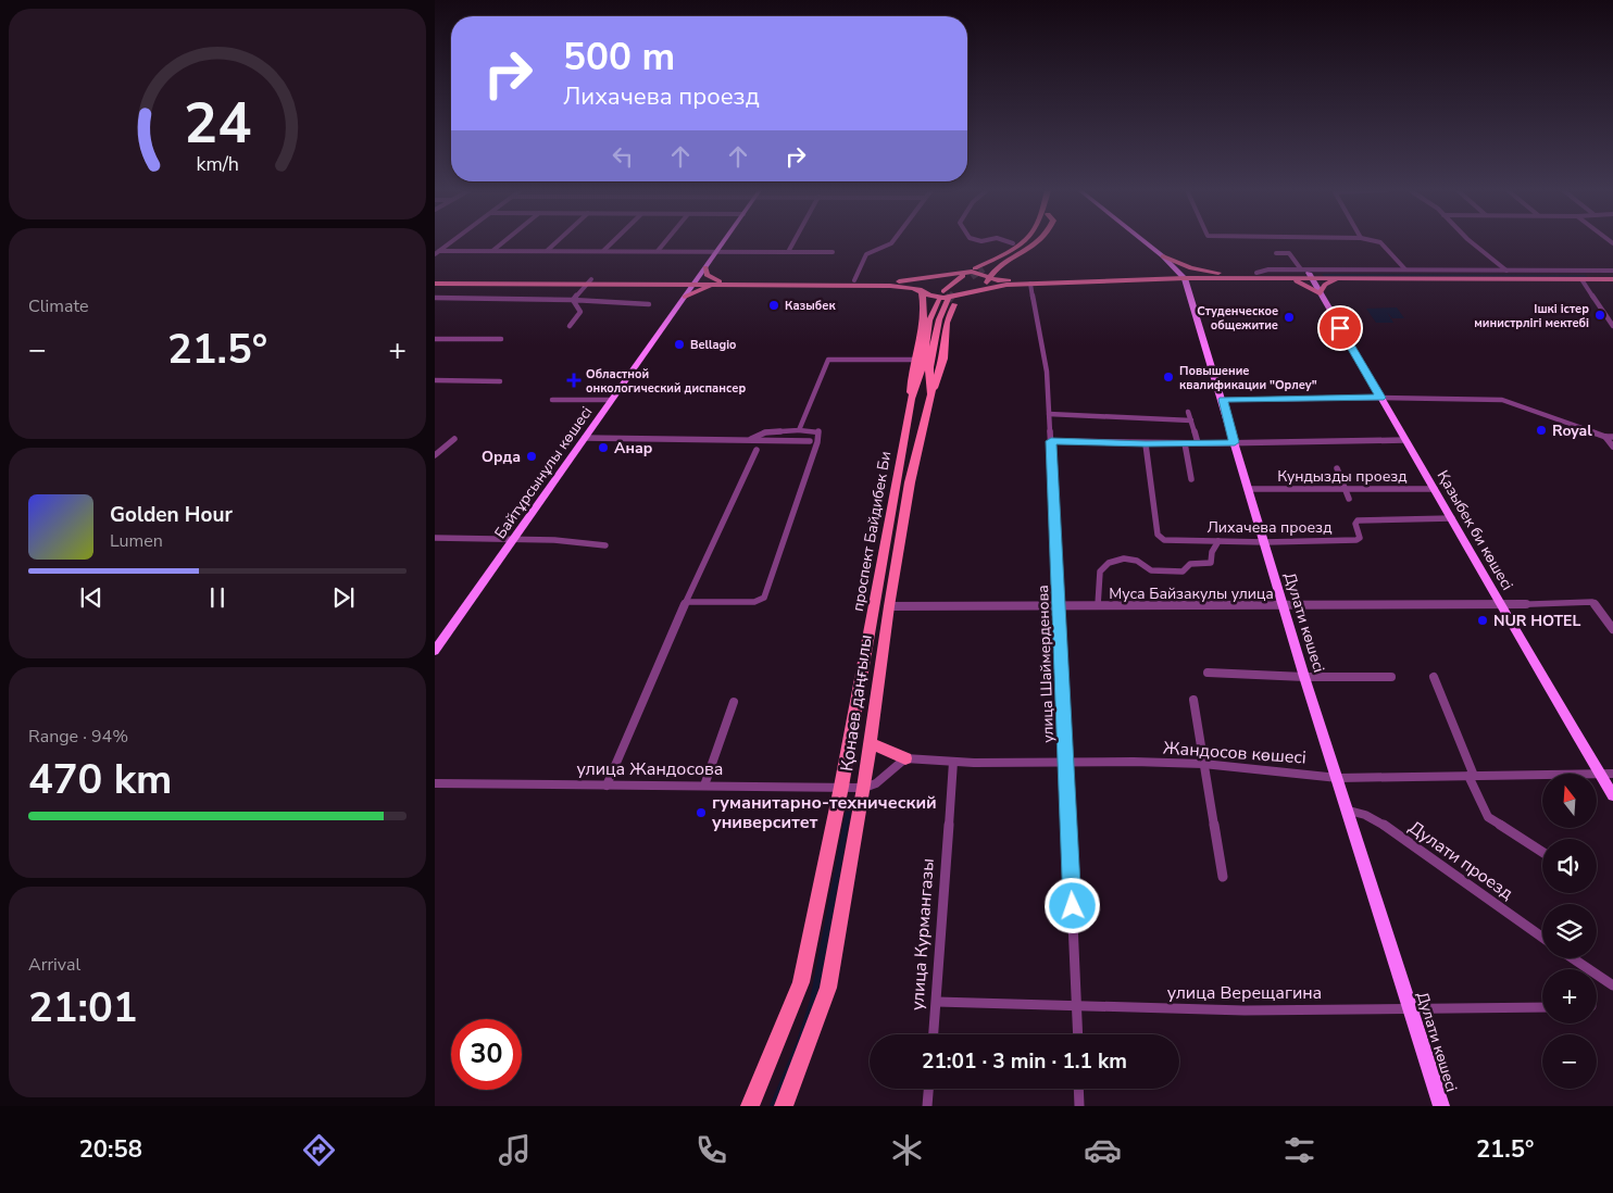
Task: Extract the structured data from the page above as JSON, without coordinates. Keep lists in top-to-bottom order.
{
  "streets": {
    "main road": [
      "Байтұрсынұлы көшесі",
      "Қазыбек би көшесі",
      "проспект Байдибек Би",
      "Дулати көшесі",
      "Қонаев даңғылы"
    ],
    "street": [
      "Кундызды проезд",
      "Лихачева проезд",
      "Муса Байзакулы улица",
      "улица Шаймерденова",
      "Жандосов көшесі",
      "улица Жандосова",
      "Дулати проезд",
      "улица Курмангазы",
      "улица Верещагина"
    ]
  },
  "crossings": [
    ["Кундызды проезд", "Қазыбек би көшесі"],
    ["Кундызды проезд", "Дулати көшесі"],
    ["Лихачева проезд", "Қазыбек би көшесі"],
    ["Лихачева проезд", "Дулати көшесі"],
    ["Қазыбек би көшесі", "Муса Байзакулы улица"],
    ["Қазыбек би көшесі", "Жандосов көшесі"],
    ["проспект Байдибек Би", "Қонаев даңғылы"],
    ["проспект Байдибек Би", "улица Жандосова"],
    ["Муса Байзакулы улица", "Дулати көшесі"],
    ["Муса Байзакулы улица", "улица Шаймерденова"],
    ["Муса Байзакулы улица", "Қонаев даңғылы"],
    ["Дулати көшесі", "Жандосов көшесі"],
    ["Дулати көшесі", "Дулати проезд"],
    ["Дулати көшесі", "улица Верещагина"],
    ["улица Шаймерденова", "Жандосов көшесі"],
    ["улица Шаймерденова", "улица Верещагина"],
    ["Қонаев даңғылы", "улица Жандосова"],
    ["Жандосов көшесі", "улица Курмангазы"],
    ["улица Курмангазы", "улица Верещагина"]
  ],
  "places": {
    "other": [
      "Казыбек",
      "Ішкі істер министрлігі мектебі",
      "Студенческое общежитие",
      "Bellagio",
      "Повышение квалификации \"Орлеу\"",
      "Royal",
      "Анар",
      "Орда",
      "NUR HOTEL",
      "гуманитарно-технический университет"
    ],
    "health": ["Областной онкологический диспансер"]
  },
  "north": "top",
  "page": {
    "turn": ["500 m", "Лихачева проезд"],
    "tile": [
      "Climate",
      ["Range · 94%", "470 km"],
      ["Arrival", "21:01"]
    ],
    "heat": ["−", "21.5°", "+"],
    "song": ["Golden Hour", "Lumen"],
    "map_buttons": ["+", "−"],
    "limit": "30",
    "trip": "21:01 · 3 min · 1.1 km",
    "tabs": ["20:58", "21.5°"],
    "gauge": ["24", "km/h"]
  }
}
